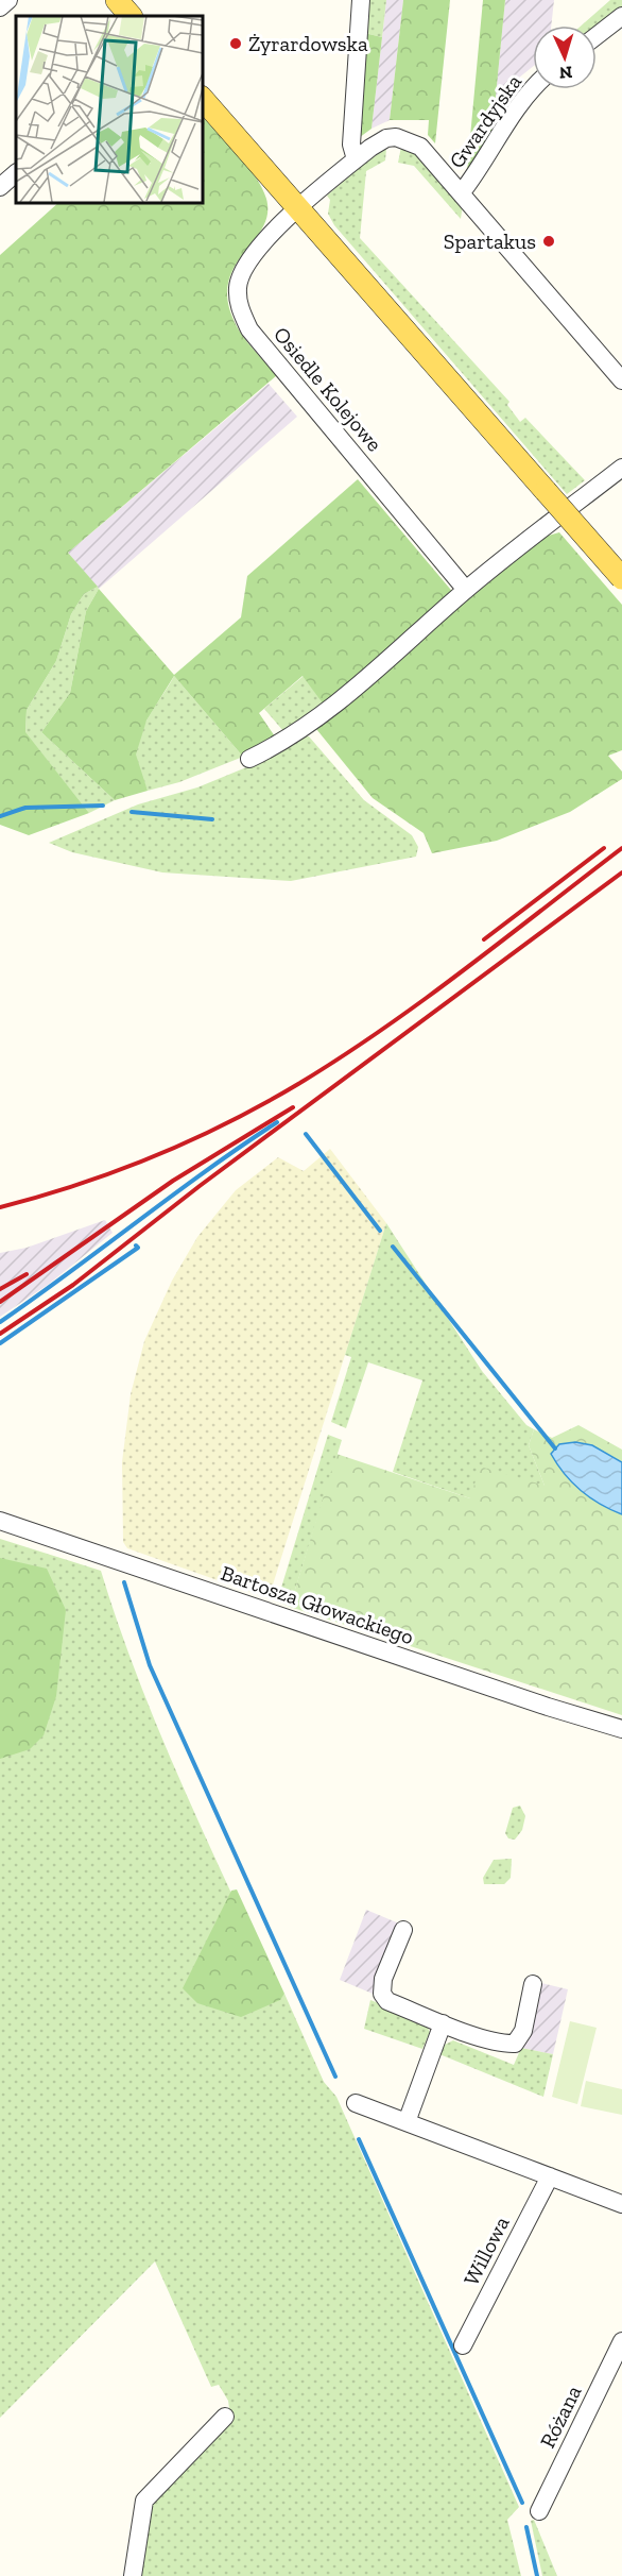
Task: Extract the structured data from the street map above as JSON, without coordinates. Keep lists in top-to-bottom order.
{
  "streets": {
    "street": [
      "Gwardyjska",
      "Osiedle Kolejowe",
      "Bartosza Głowackiego",
      "Willowa",
      "Różana"
    ]
  },
  "crossings": [
    ["Gwardyjska", "Osiedle Kolejowe"]
  ],
  "places": ["Żyrardowska", "Spartakus"],
  "north": "bottom"
}
